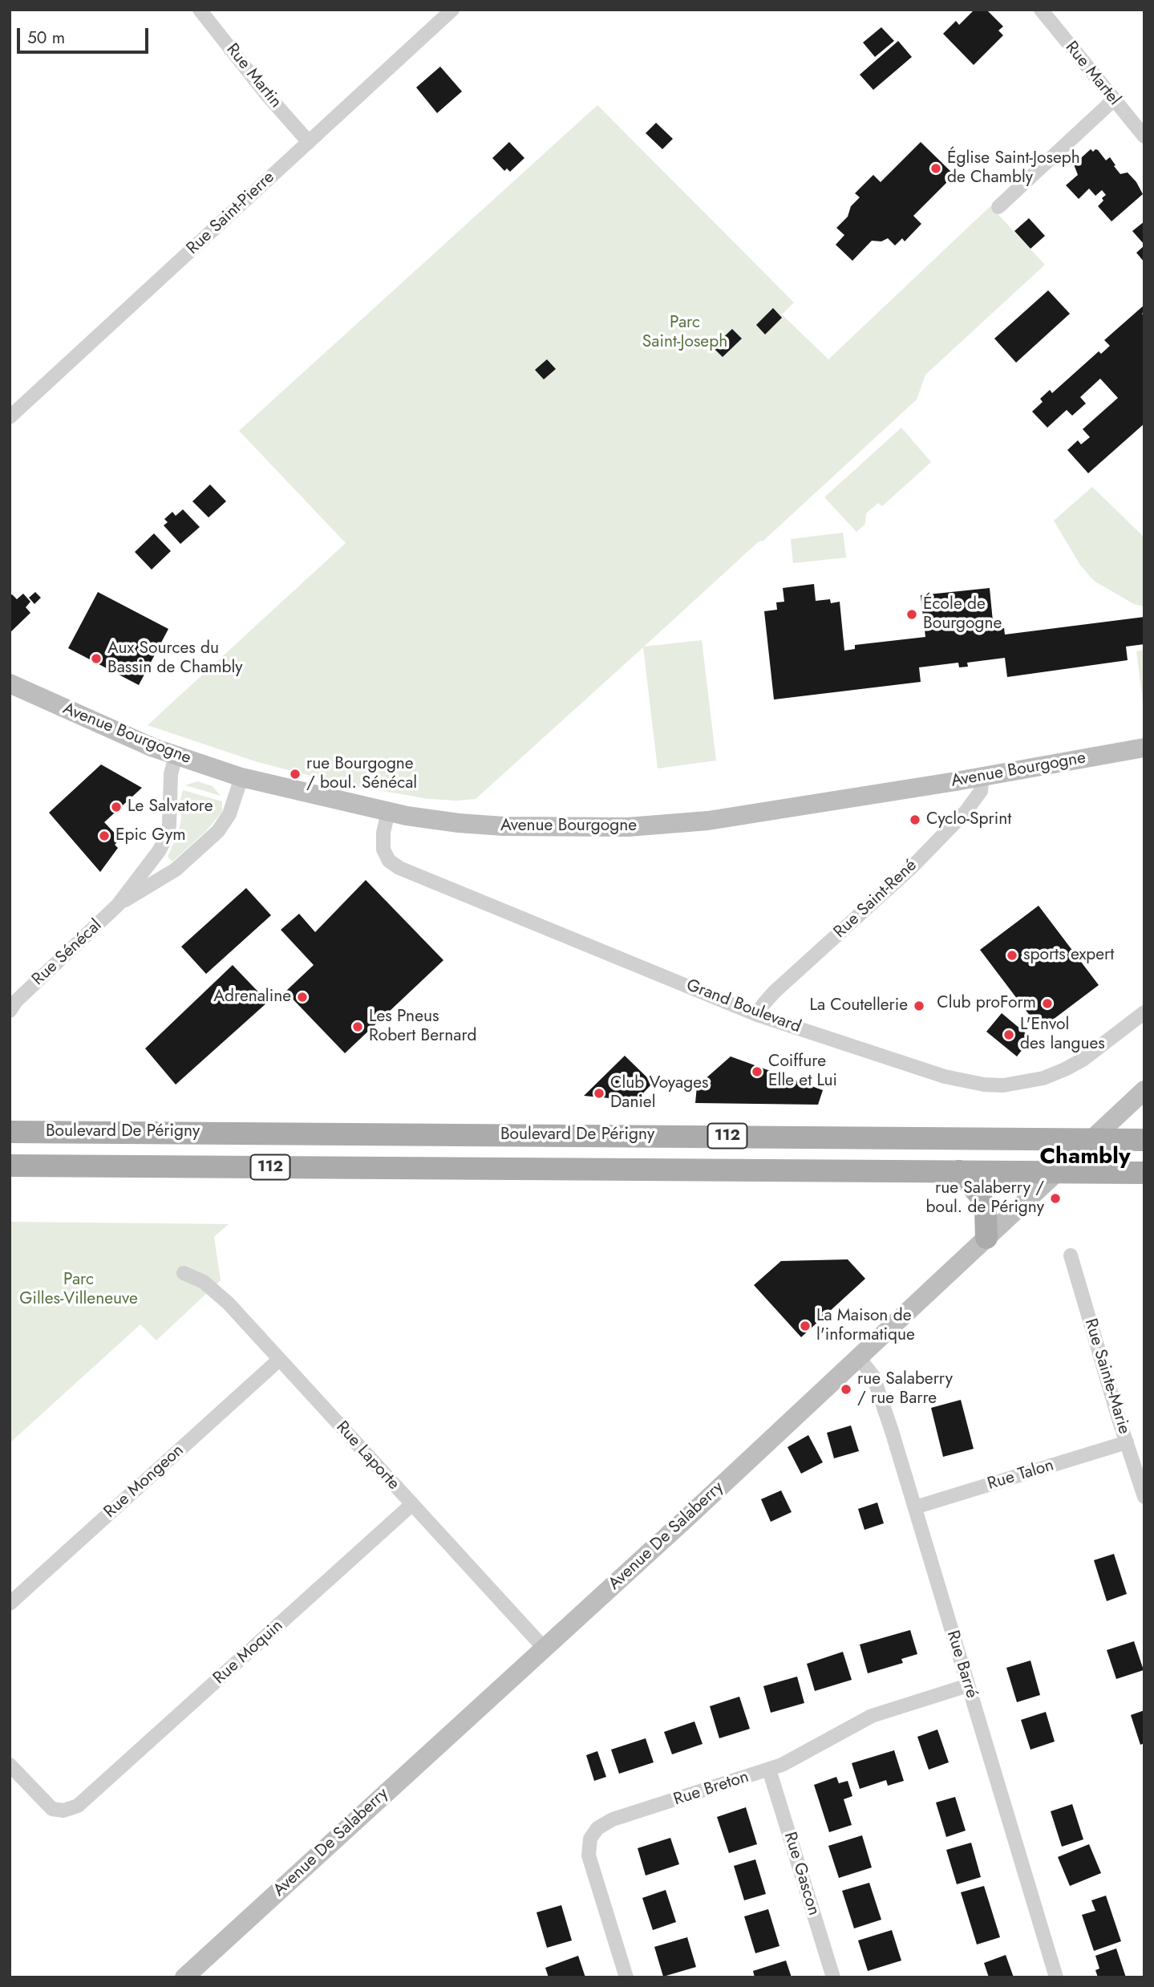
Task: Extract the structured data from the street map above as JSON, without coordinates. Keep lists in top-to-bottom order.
{
  "streets": {
    "main road": ["Boulevard De Périgny", "112"],
    "street": [
      "Rue Martel",
      "Rue Martin",
      "Rue Saint-Pierre",
      "Avenue Bourgogne",
      "Rue Saint-René",
      "Rue Sénécal",
      "Grand Boulevard",
      "Rue Sainte-Marie",
      "Rue Laporte",
      "Rue Talon",
      "Rue Mongeon",
      "Avenue De Salaberry",
      "Rue Moquin",
      "Rue Barré",
      "Rue Breton",
      "Rue Gascon"
    ]
  },
  "crossings": [
    ["Rue Martin", "Rue Saint-Pierre"],
    ["Avenue Bourgogne", "Rue Saint-René"],
    ["Avenue Bourgogne", "Rue Sénécal"],
    ["Avenue Bourgogne", "Grand Boulevard"],
    ["Rue Saint-René", "Grand Boulevard"],
    ["Boulevard De Périgny", "Avenue De Salaberry"],
    ["Rue Sainte-Marie", "Rue Talon"],
    ["Rue Laporte", "Rue Mongeon"],
    ["Rue Laporte", "Avenue De Salaberry"],
    ["Rue Laporte", "Rue Moquin"],
    ["Rue Talon", "Rue Barré"],
    ["Avenue De Salaberry", "Rue Barré"],
    ["Rue Barré", "Rue Breton"],
    ["Rue Breton", "Rue Gascon"]
  ],
  "districts": ["Chambly"],
  "parks": ["Parc Saint-Joseph", "Parc Gilles-Villeneuve"],
  "places": [
    "Église Saint-Joseph de Chambly",
    "École de Bourgogne",
    "Aux Sources du Bassin de Chambly",
    "rue Bourgogne / boul. Sénécal",
    "Le Salvatore",
    "Cyclo-Sprint",
    "Epic Gym",
    "sports expert",
    "Adrenaline",
    "Club proForm",
    "La Coutellerie",
    "Les Pneus Robert Bernard",
    "L'Envol des langues",
    "Coiffure Elle et Lui",
    "Club Voyages Daniel",
    "rue Salaberry / boul. de Périgny",
    "La Maison de l'informatique",
    "rue Salaberry / rue Barre"
  ],
  "scale_bar": "50 m"
}
